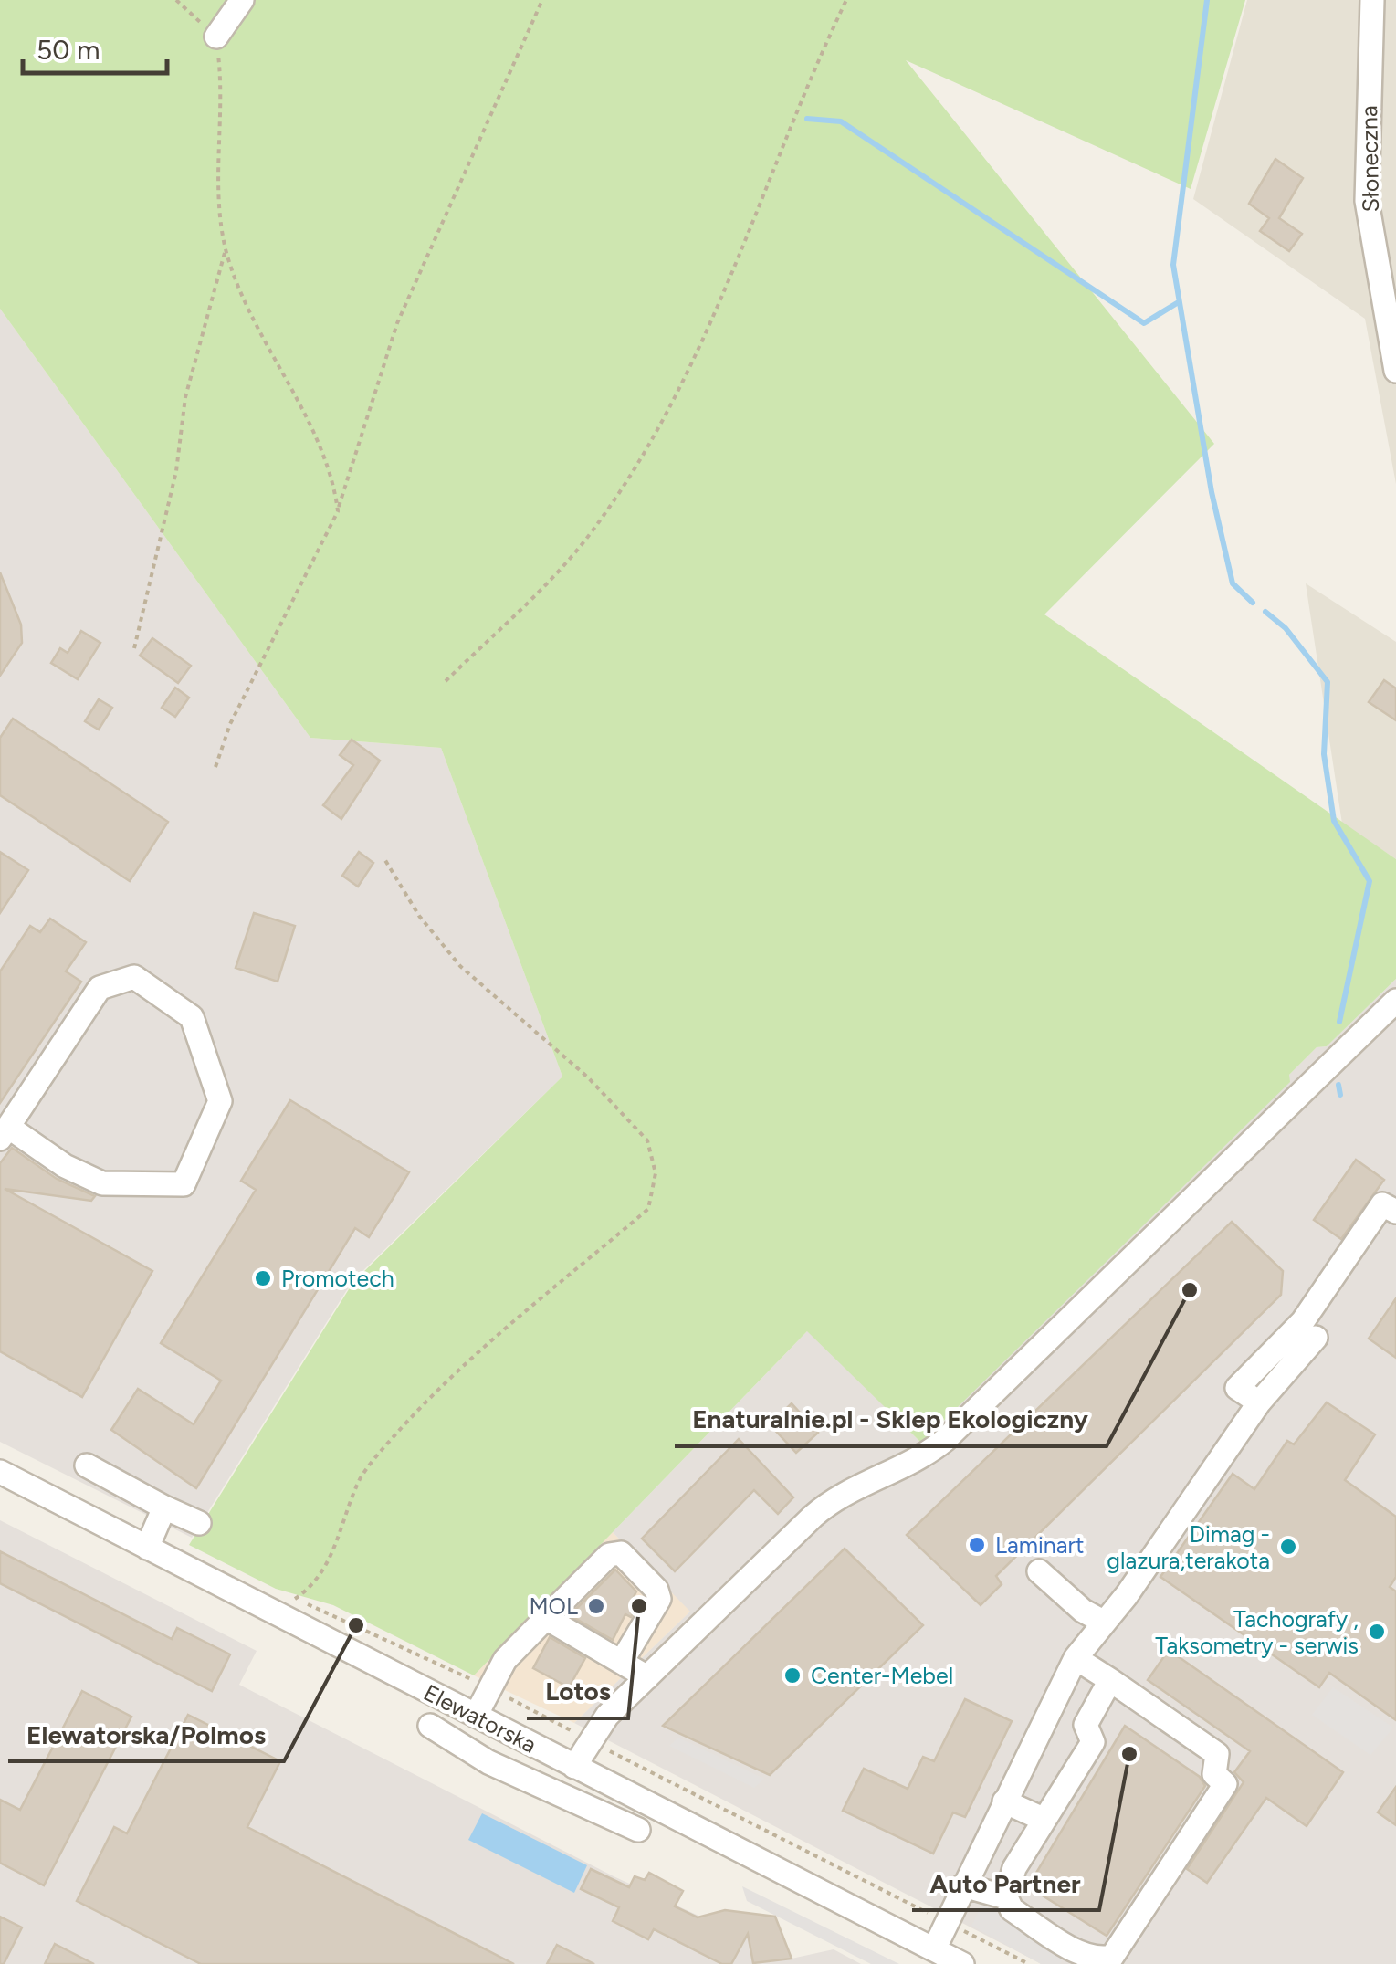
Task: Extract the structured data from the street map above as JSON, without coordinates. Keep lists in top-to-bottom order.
{
  "streets": {
    "street": ["Słoneczna", "Elewatorska"]
  },
  "places": [
    "Promotech",
    "Enaturalnie.pl - Sklep Ekologiczny",
    "Laminart",
    "Dimag - glazura,terakota",
    "MOL",
    "Lotos",
    "Elewatorska/Polmos",
    "Tachografy , Taksometry - serwis",
    "Center-Mebel",
    "Auto Partner"
  ],
  "scale_bar": "50 m"
}
